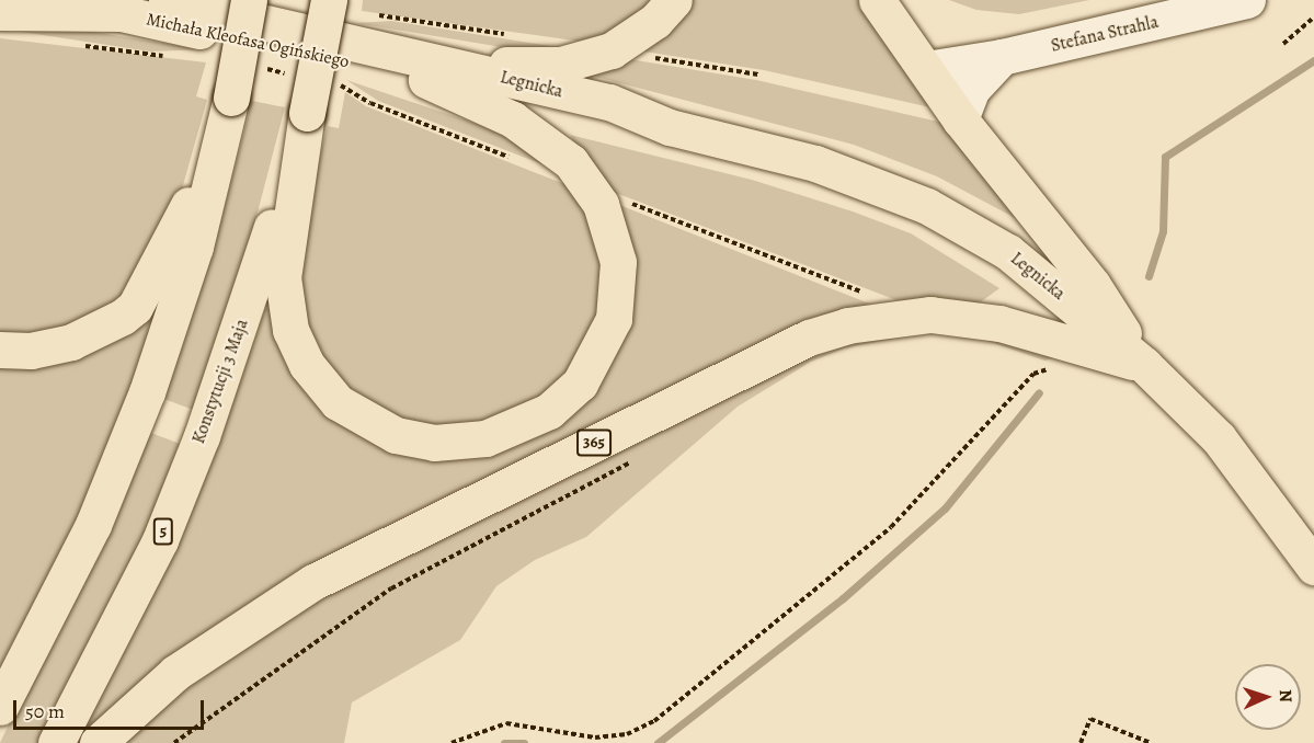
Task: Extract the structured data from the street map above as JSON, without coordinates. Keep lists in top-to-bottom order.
{
  "streets": {
    "main road": [
      "Michała Kleofasa Ogińskiego",
      "Legnicka",
      "Konstytucji 3 Maja",
      "365",
      "5"
    ],
    "street": ["Stefana Strahla"]
  },
  "crossings": [
    ["Stefana Strahla", "365"],
    ["Michała Kleofasa Ogińskiego", "Legnicka"],
    ["Legnicka", "365"]
  ],
  "scale_bar": "50 m",
  "north": "right"
}
